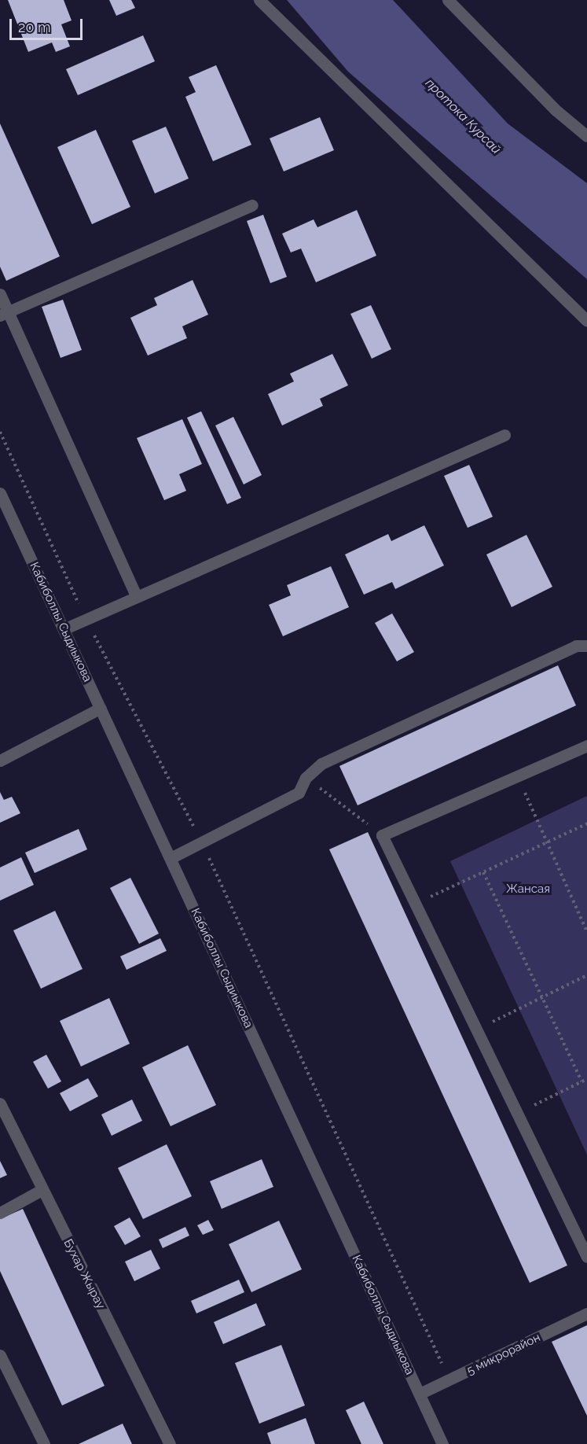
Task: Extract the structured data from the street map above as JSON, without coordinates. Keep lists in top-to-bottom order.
{
  "streets": {
    "street": ["Кабиболлы Сыдиыкова", "Бухар Жырау", "5 микрорайон"]
  },
  "crossings": [
    ["Кабиболлы Сыдиыкова", "5 микрорайон"]
  ],
  "water": ["протока Курсай"],
  "parks": ["Жансая"],
  "scale_bar": "20 m"
}
